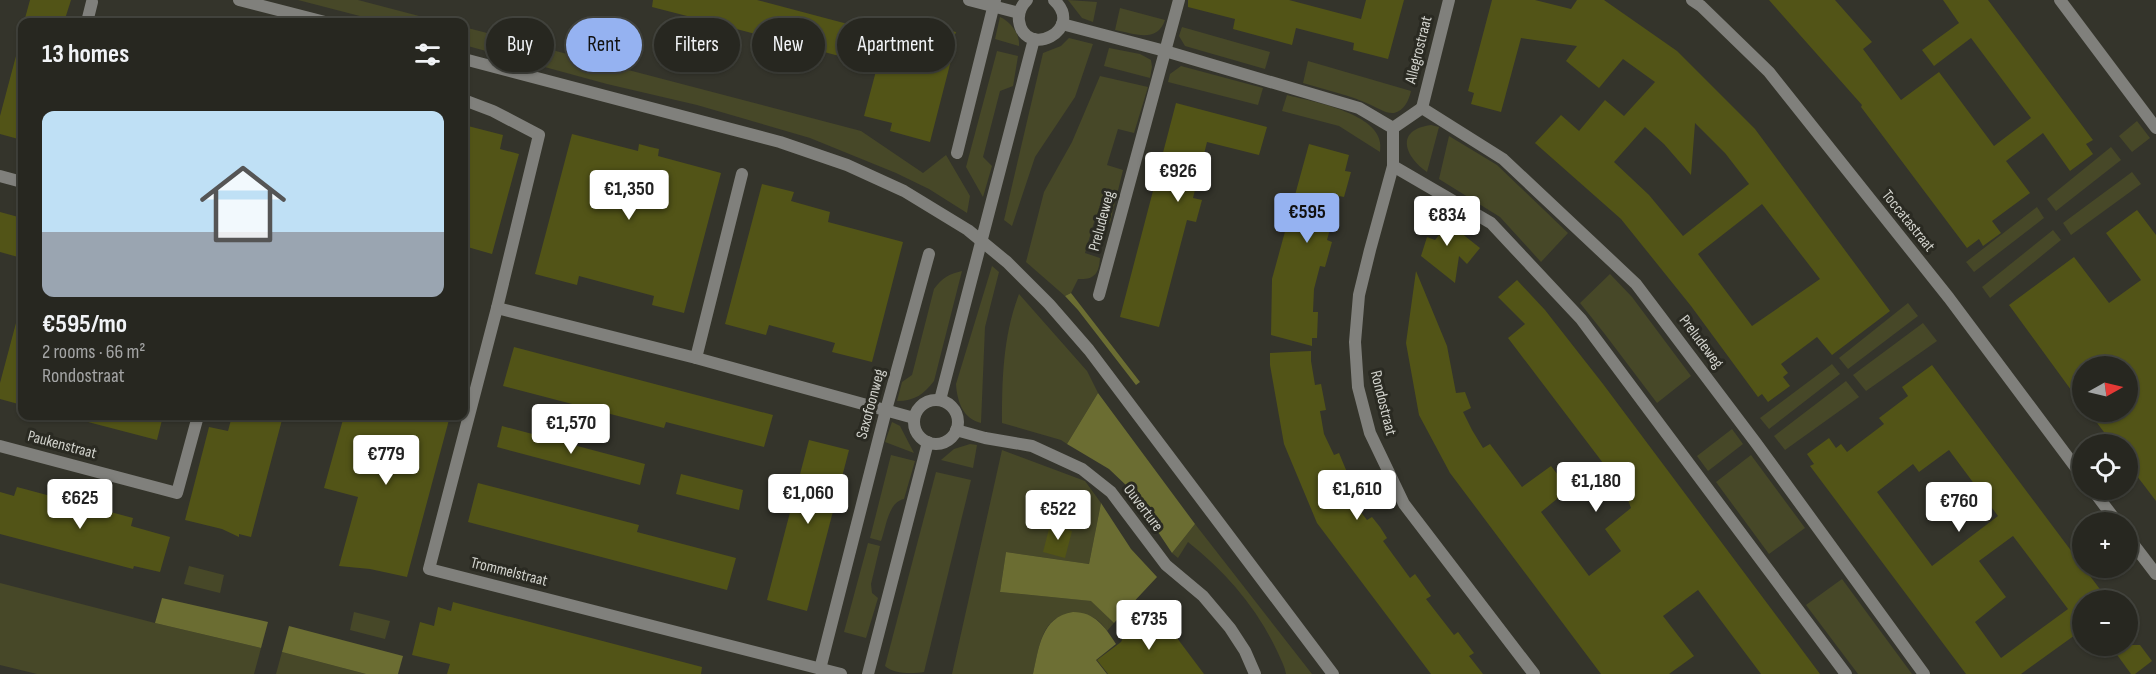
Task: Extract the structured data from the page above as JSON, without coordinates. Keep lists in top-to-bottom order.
{
  "streets": {
    "street": [
      "Allegrostraat",
      "Preludeweg",
      "Toccatastraat",
      "Rondostraat",
      "Saxofoonweg",
      "Paukenstraat",
      "Ouverture",
      "Trommelstraat"
    ]
  },
  "crossings": [
    ["Allegrostraat", "Preludeweg"],
    ["Saxofoonweg", "Trommelstraat"]
  ],
  "north": "right",
  "page": {
    "chip": [
      "Buy",
      "Rent",
      "Filters",
      "New",
      "Apartment"
    ],
    "heading": "13 homes",
    "list": [
      {
        "name": "€595/mo",
        "note": "2 rooms · 66 m² · Rondostraat"
      }
    ],
    "price": [
      "€926",
      "€1,350",
      "€595",
      "€834",
      "€1,570",
      "€779",
      "€1,180",
      "€1,610",
      "€1,060",
      "€625",
      "€760",
      "€522",
      "€735"
    ],
    "map_buttons": ["+", "−"]
  }
}
